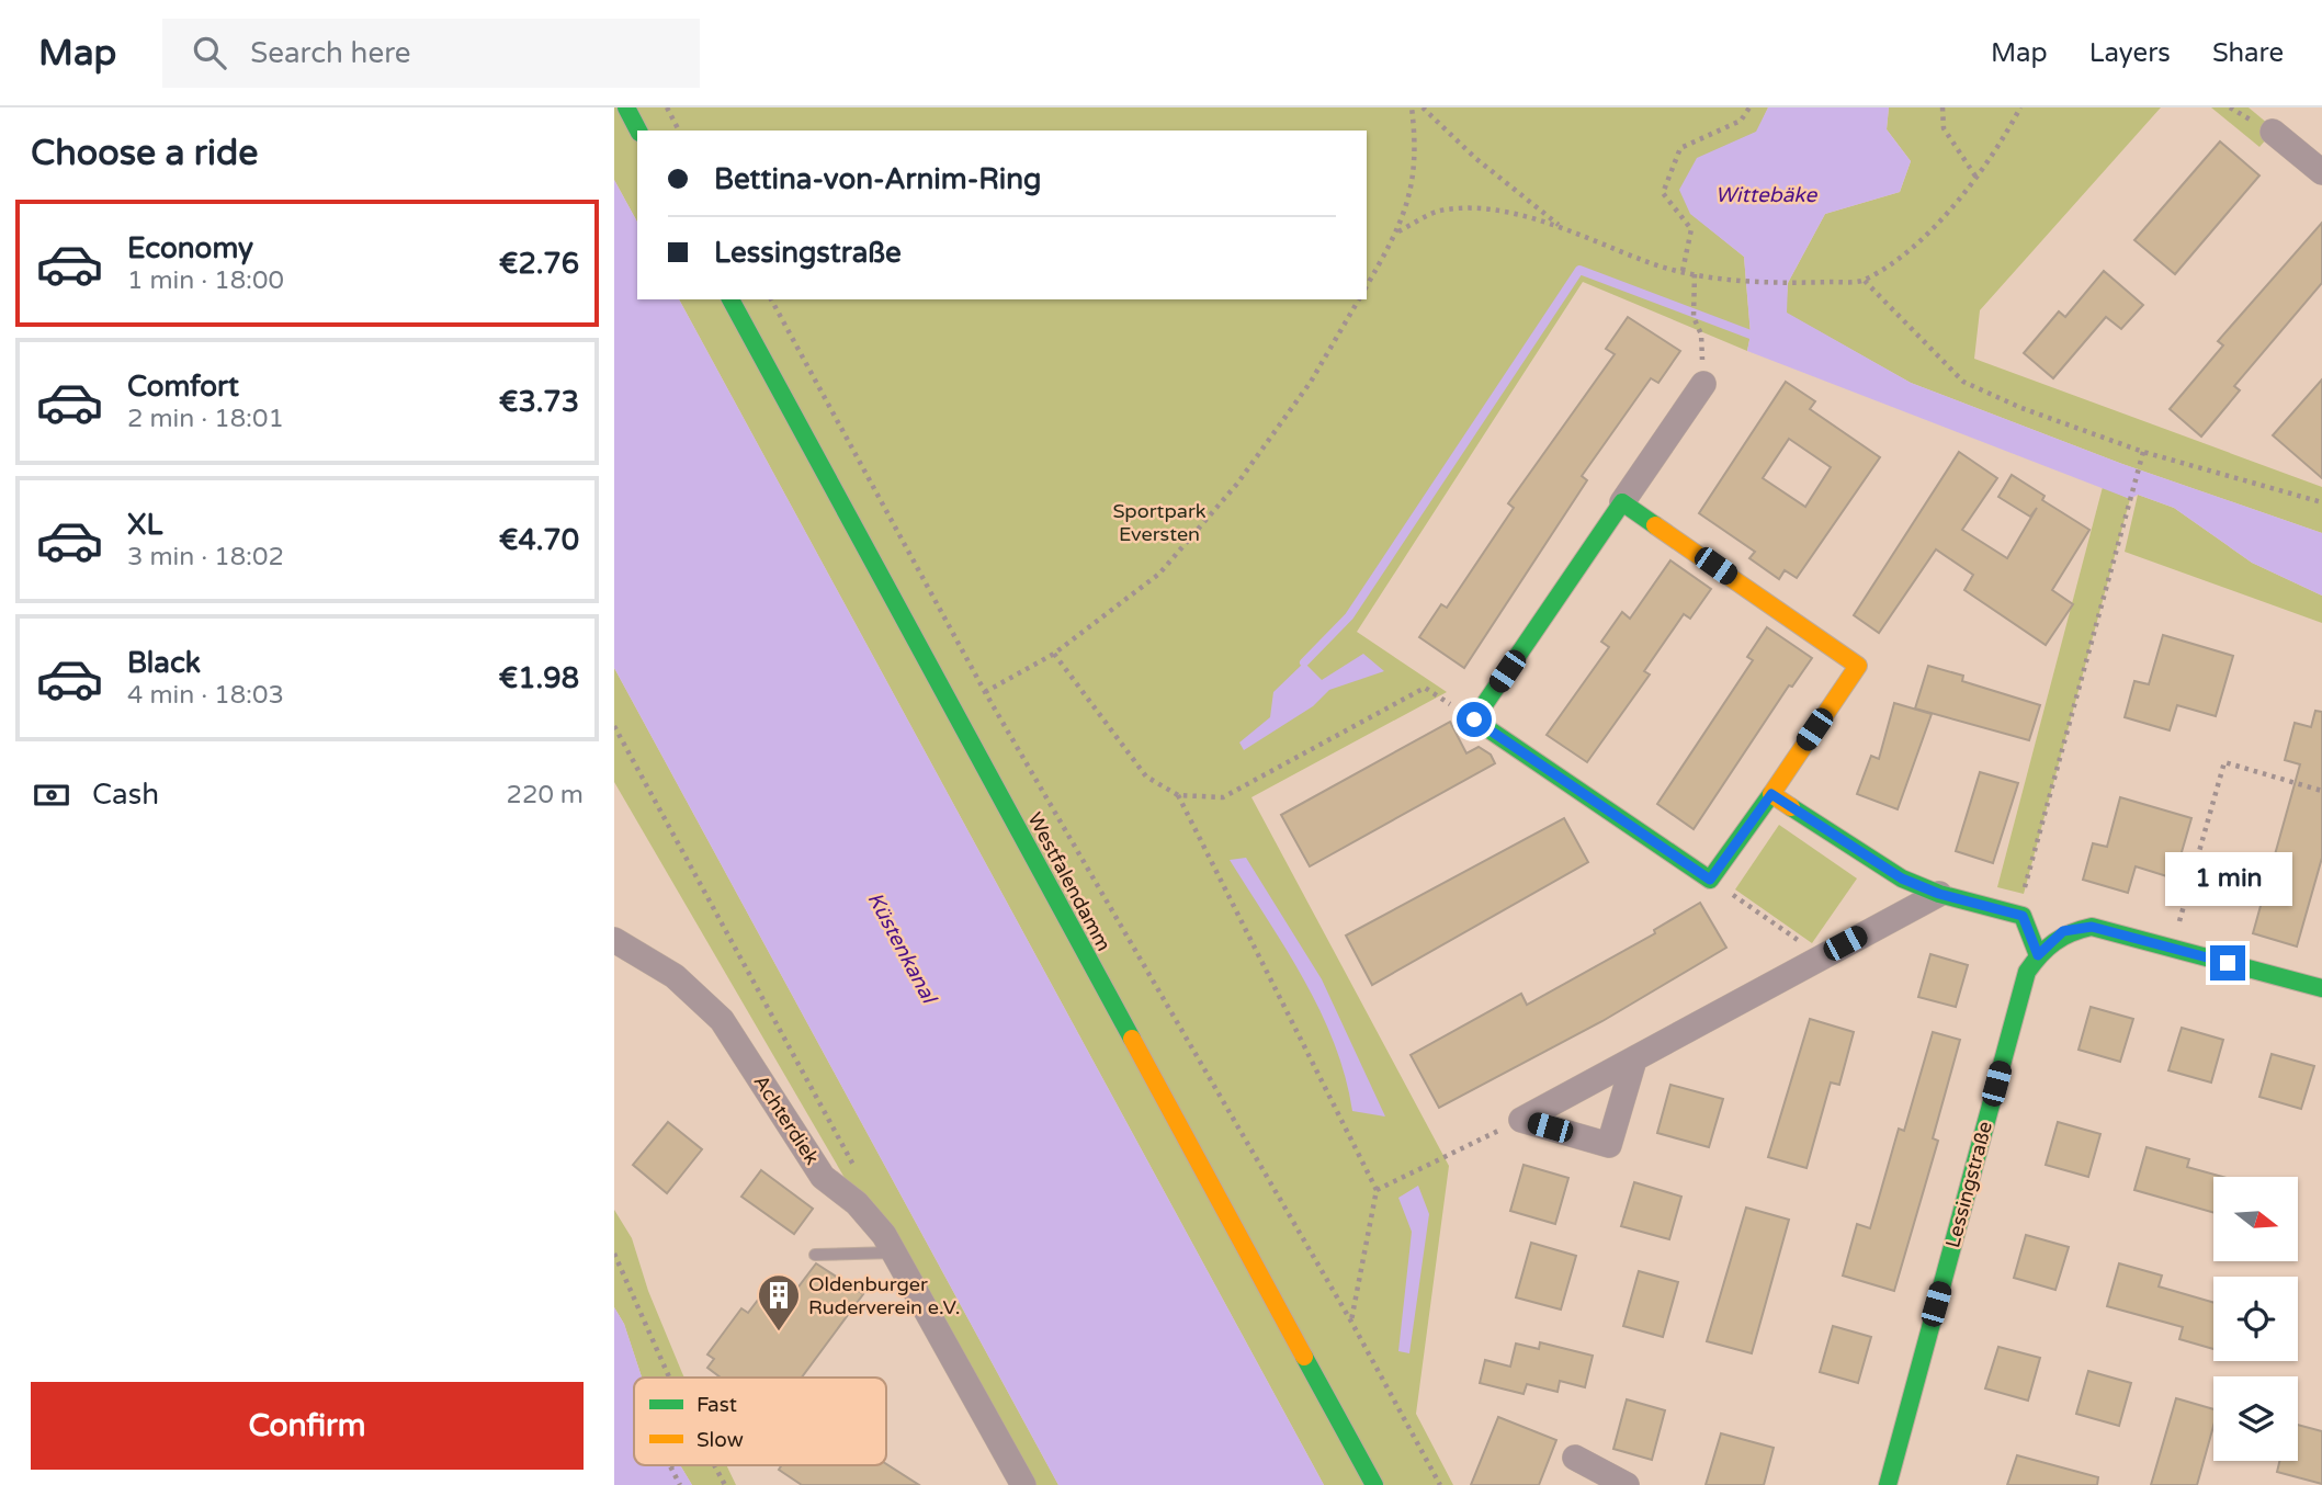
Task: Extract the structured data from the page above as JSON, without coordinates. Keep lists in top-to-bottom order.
{
  "streets": {
    "street": ["Westfalendamm", "Achterdiek", "Lessingstraße"]
  },
  "water": ["Wittebäke", "Küstenkanal"],
  "parks": ["Sportpark Eversten"],
  "places": {
    "building": ["Oldenburger Ruderverein e.V."]
  },
  "legend": ["Fast", "Slow"],
  "north": "right",
  "page": {
    "header": "Map",
    "search": "Search here",
    "nav": ["Map", "Layers", "Share"],
    "heading": "Choose a ride",
    "banner": ["Bettina-von-Arnim-Ring", "Lessingstraße"],
    "list": [
      {
        "name": "Economy",
        "note": "1 min · 18:00",
        "value": "€2.76"
      },
      {
        "name": "Comfort",
        "note": "2 min · 18:01",
        "value": "€3.73"
      },
      {
        "name": "XL",
        "note": "3 min · 18:02",
        "value": "€4.70"
      },
      {
        "name": "Black",
        "note": "4 min · 18:03",
        "value": "€1.98"
      }
    ],
    "pay": ["Cash", "220 m"],
    "bubble": "1 min",
    "buttons": "Confirm"
  }
}
